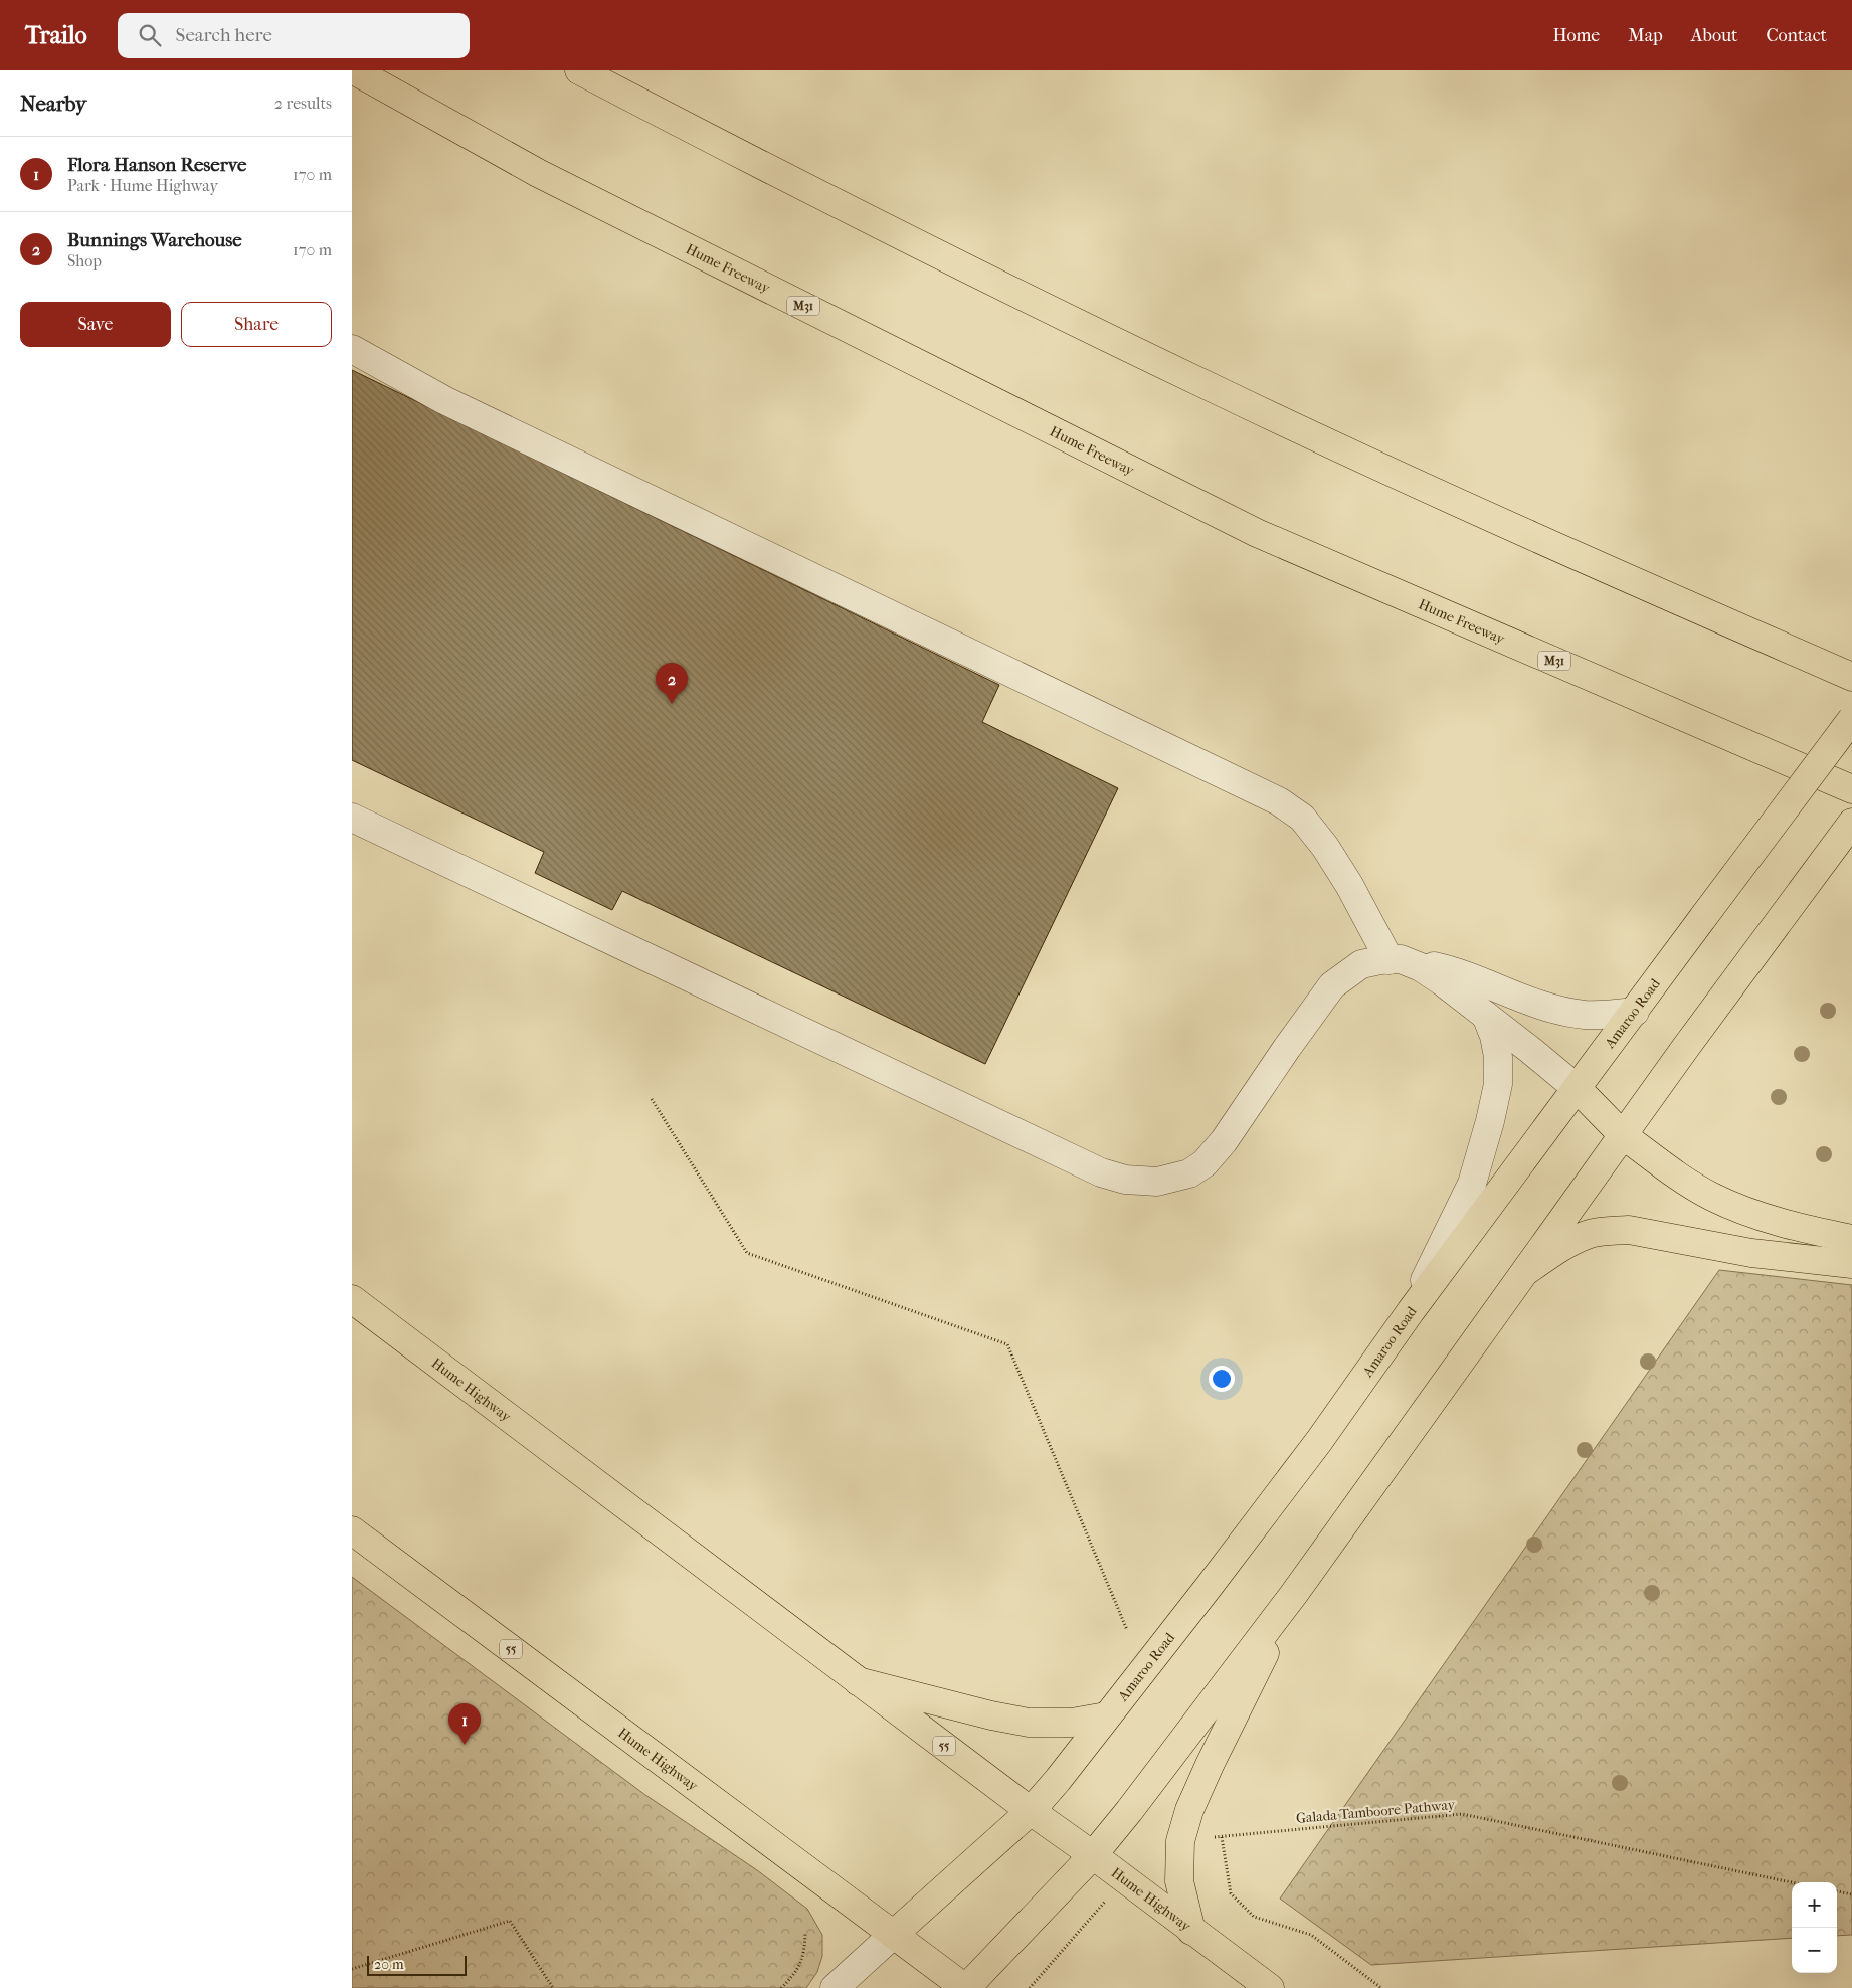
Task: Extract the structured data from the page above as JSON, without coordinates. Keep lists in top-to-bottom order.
{
  "streets": {
    "main road": [
      "Hume Freeway",
      "M31",
      "Amaroo Road",
      "Hume Highway",
      "55"
    ],
    "path": ["Galada Tamboore Pathway"]
  },
  "crossings": [
    ["Amaroo Road", "Hume Highway"],
    ["Amaroo Road", "55"],
    ["Hume Highway", "55"]
  ],
  "scale_bar": "20 m",
  "page": {
    "header": "Trailo",
    "search": "Search here",
    "nav": [
      "Home",
      "Map",
      "About",
      "Contact"
    ],
    "heading": ["Nearby", "2 results"],
    "list": [
      {
        "mark": "1",
        "name": "Flora Hanson Reserve",
        "note": "Park · Hume Highway",
        "value": "170 m"
      },
      {
        "mark": "2",
        "name": "Bunnings Warehouse",
        "note": "Shop",
        "value": "170 m"
      }
    ],
    "buttons": ["Save", "Share"],
    "pins": ["2", "1"],
    "map_buttons": ["+", "−"],
    "scale": "20 m"
  }
}
